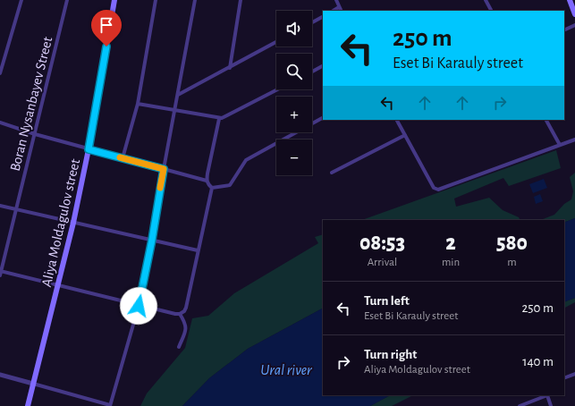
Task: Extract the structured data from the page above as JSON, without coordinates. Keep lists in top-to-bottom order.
{
  "streets": {
    "main road": ["Aliya Moldagulov street"],
    "street": ["Boran Nysanbayev Street"]
  },
  "water": ["Ural river"],
  "page": {
    "map_buttons": ["+", "−"],
    "turn": ["250 m", "Eset Bi Karauly street"],
    "eta": [
      "08:53",
      "Arrival",
      "2",
      "min",
      "580",
      "m"
    ],
    "list": [
      {
        "name": "Turn left",
        "note": "Eset Bi Karauly street",
        "value": "250 m"
      },
      {
        "name": "Turn right",
        "note": "Aliya Moldagulov street",
        "value": "140 m"
      }
    ]
  }
}
